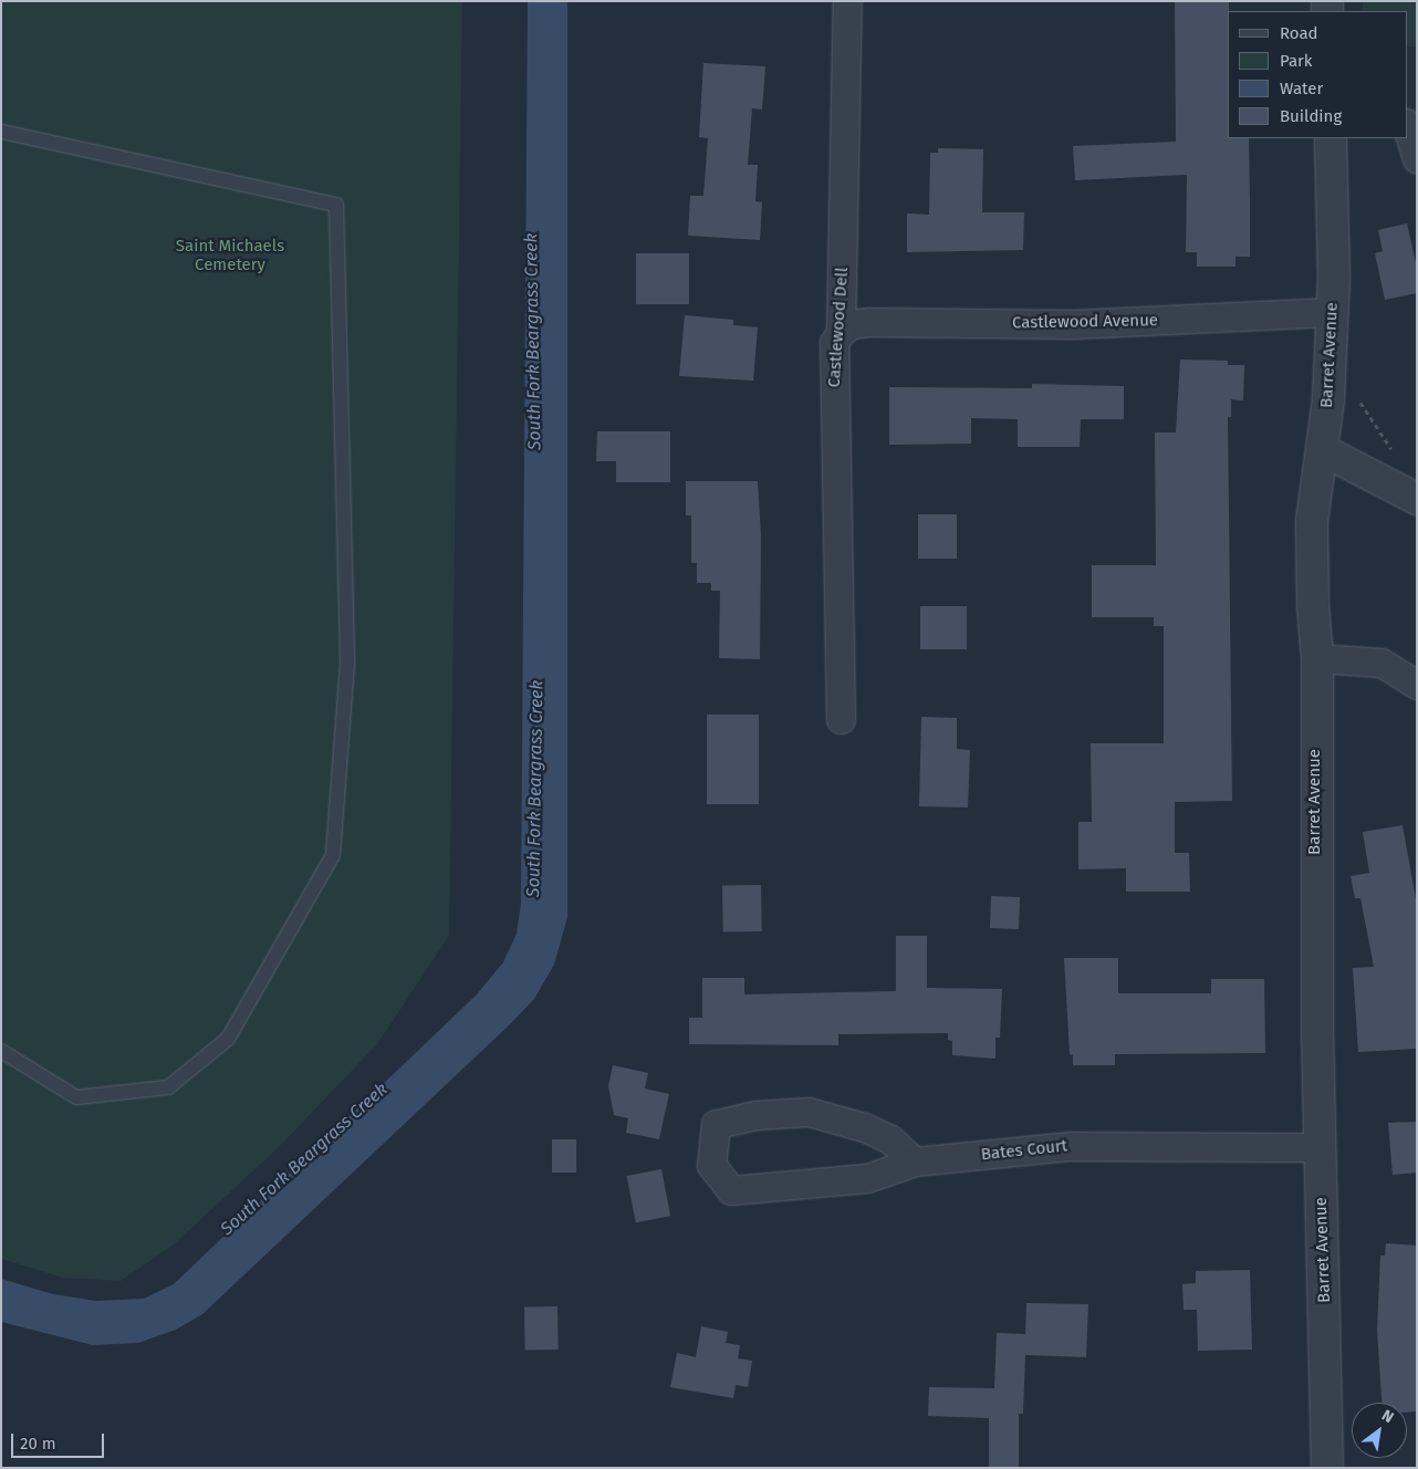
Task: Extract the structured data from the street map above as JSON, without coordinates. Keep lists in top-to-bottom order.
{
  "streets": {
    "street": [
      "Castlewood Avenue",
      "Castlewood Dell",
      "Barret Avenue",
      "Bates Court"
    ]
  },
  "crossings": [
    ["Castlewood Avenue", "Castlewood Dell"],
    ["Castlewood Avenue", "Barret Avenue"],
    ["Barret Avenue", "Bates Court"]
  ],
  "water": ["South Fork Beargrass Creek"],
  "parks": ["Saint Michaels Cemetery"],
  "legend": [
    "Road",
    "Park",
    "Water",
    "Building"
  ],
  "scale_bar": "20 m",
  "north": "top right"
}
